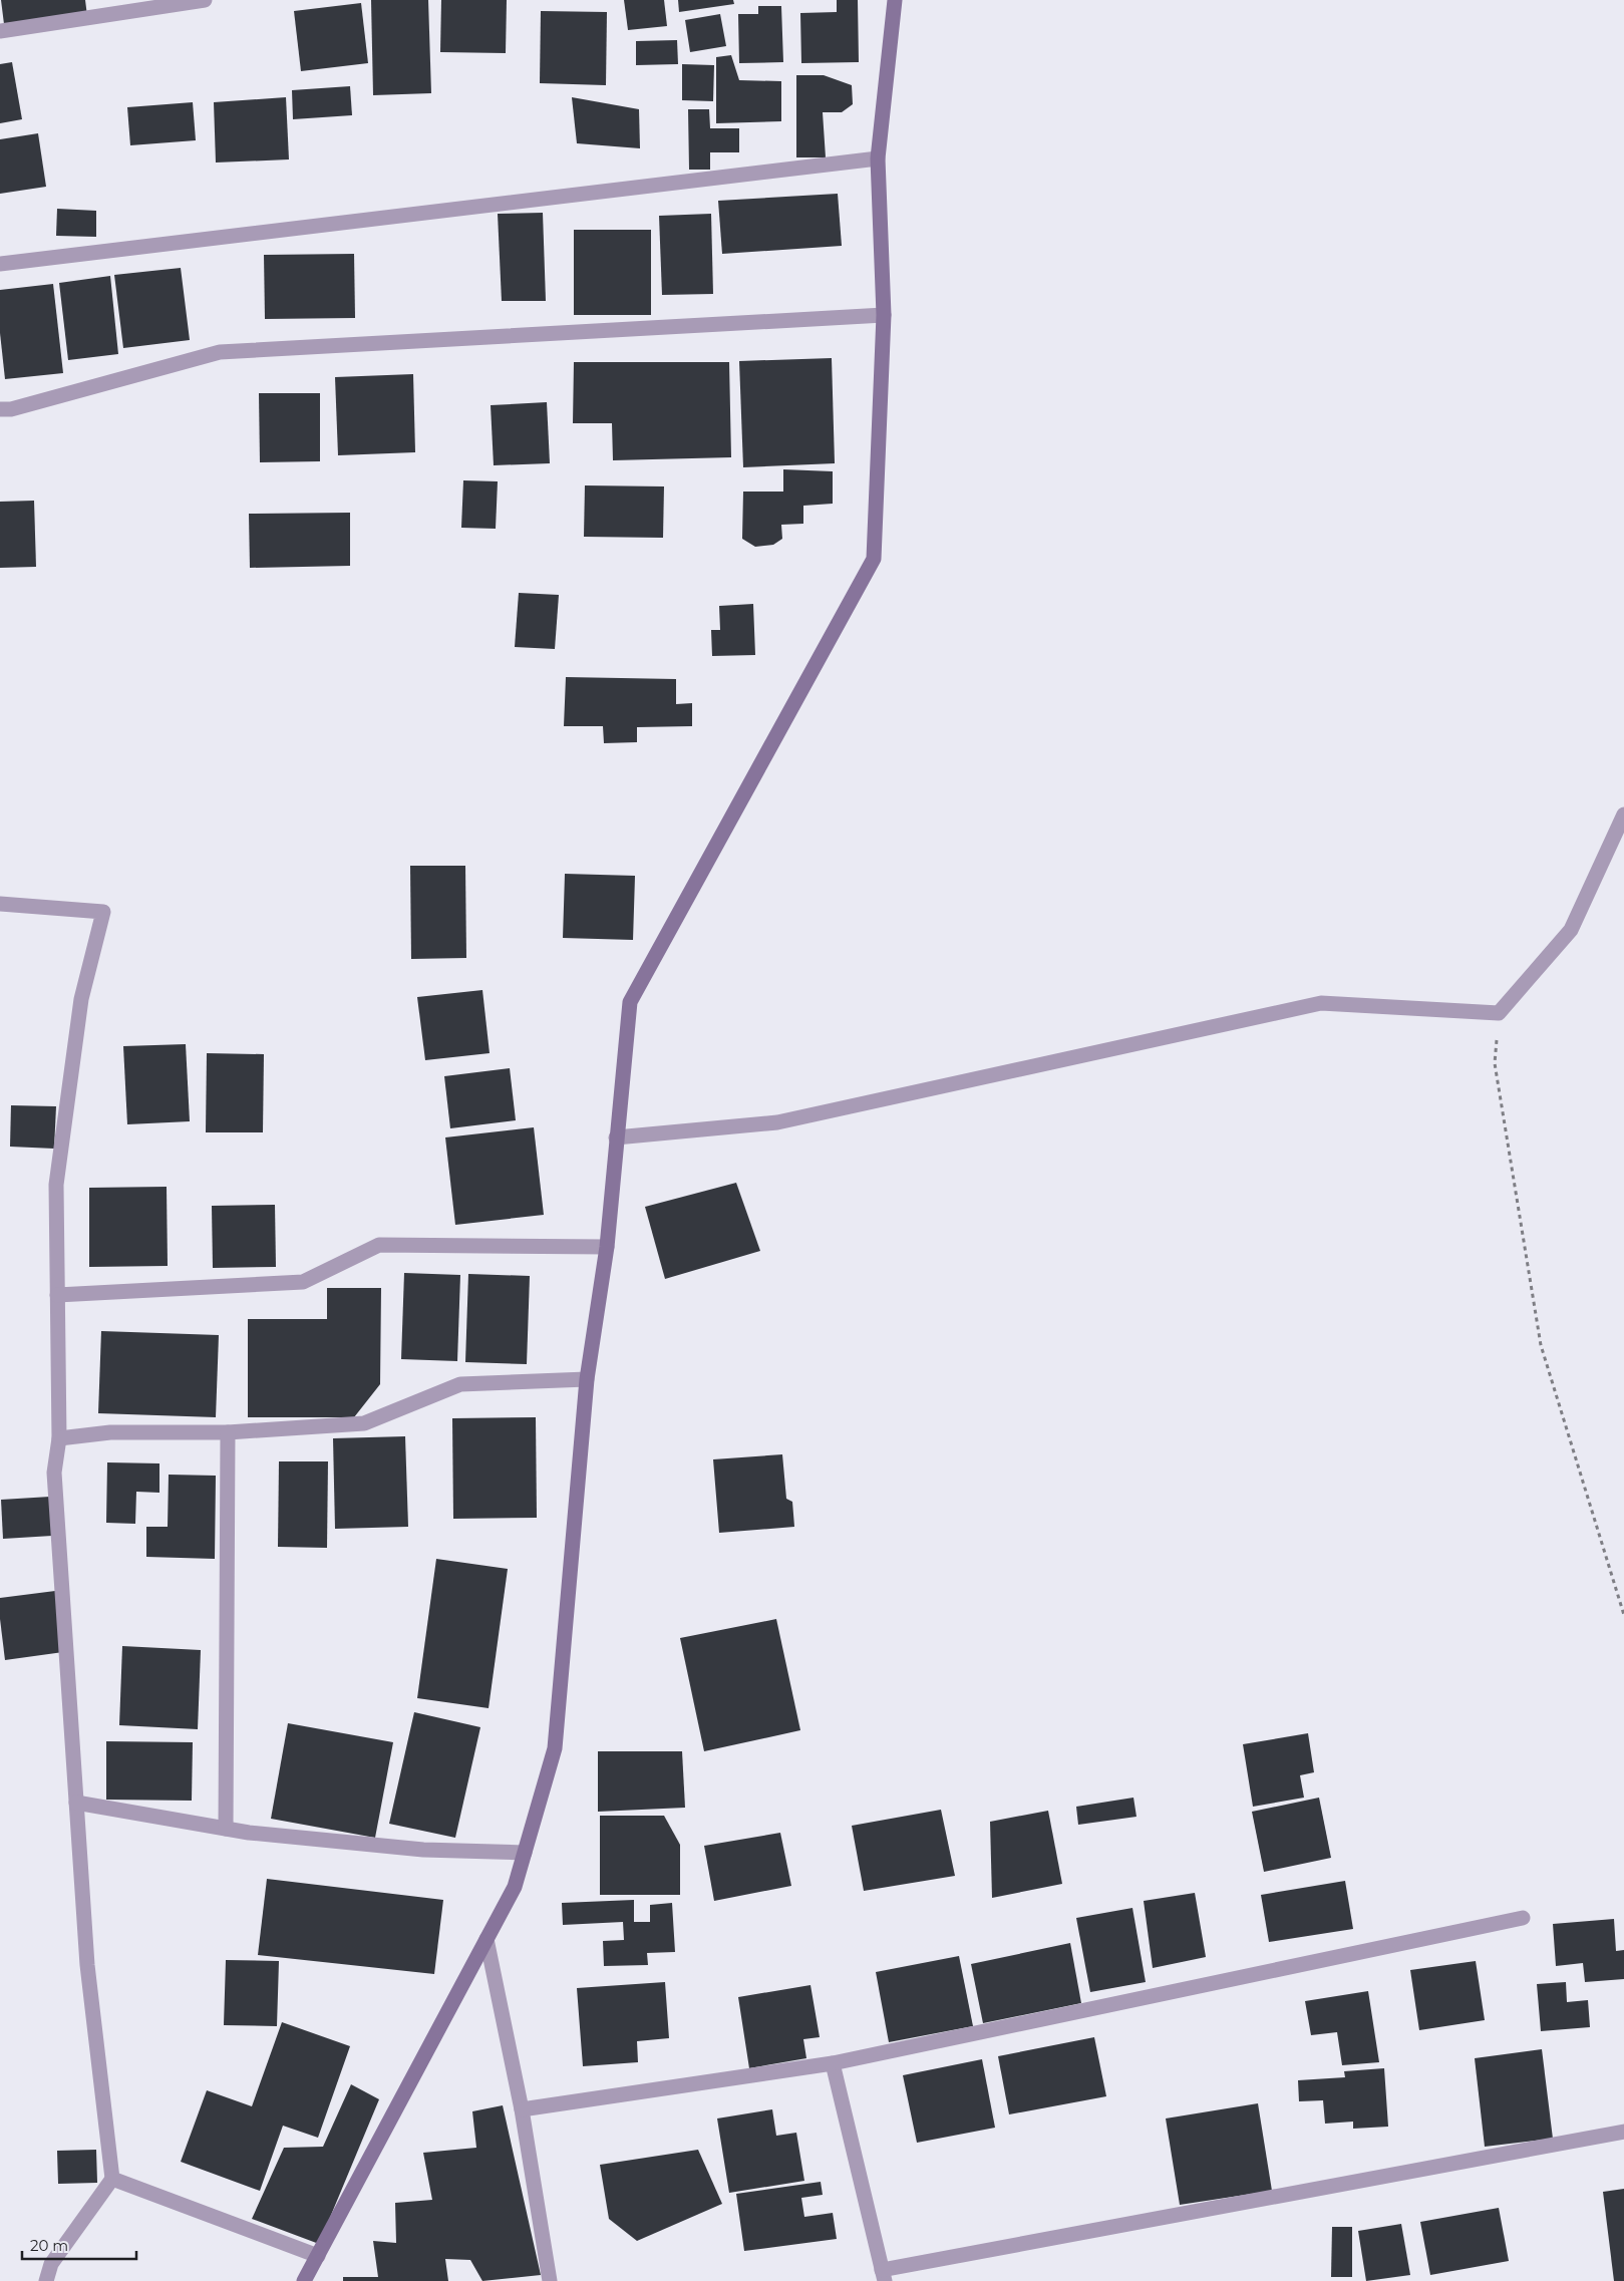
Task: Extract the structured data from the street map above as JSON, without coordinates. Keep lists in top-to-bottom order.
{
  "scale_bar": "20 m"
}
